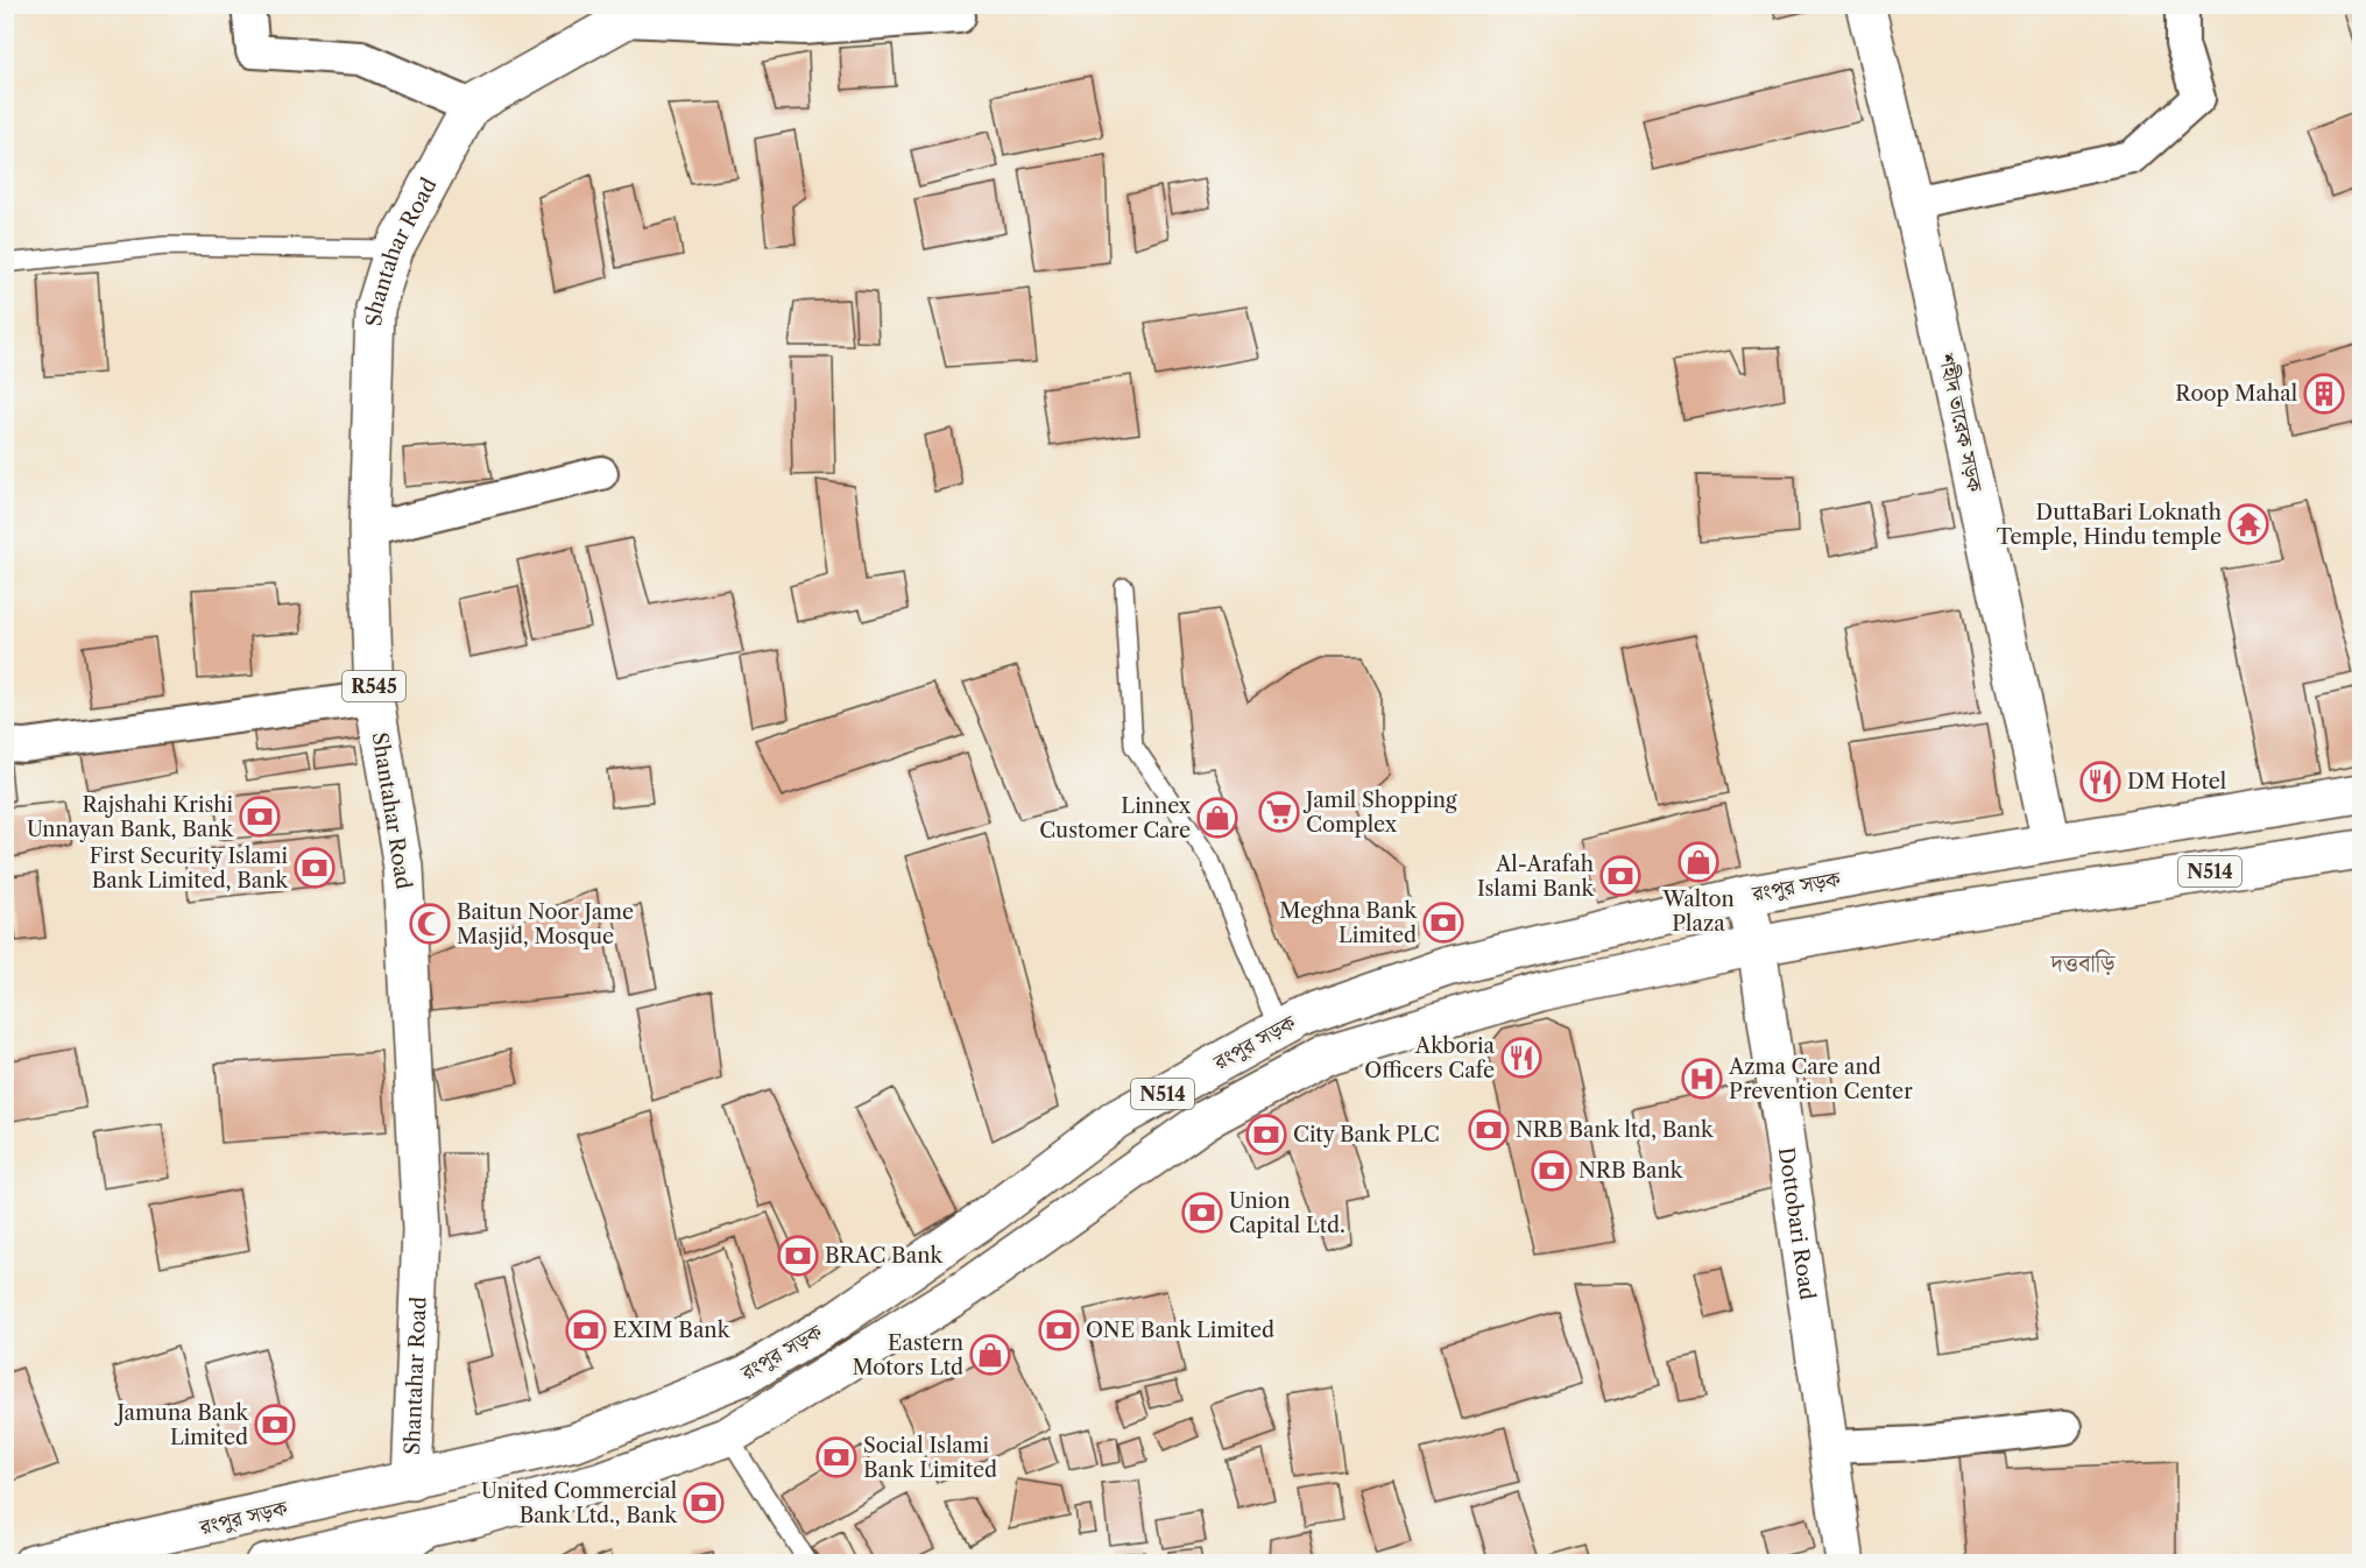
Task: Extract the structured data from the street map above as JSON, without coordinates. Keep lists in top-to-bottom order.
{
  "streets": {
    "main road": [
      "Shantahar Road",
      "শহীদ তারেক সড়ক",
      "R545",
      "N514",
      "রংপুর সড়ক",
      "Dottobari Road"
    ]
  },
  "crossings": [
    ["Shantahar Road", "রংপুর সড়ক"],
    ["শহীদ তারেক সড়ক", "N514"],
    ["শহীদ তারেক সড়ক", "রংপুর সড়ক"],
    ["N514", "রংপুর সড়ক"],
    ["রংপুর সড়ক", "Dottobari Road"]
  ],
  "districts": ["দত্তবাড়ি"],
  "places": {
    "building": ["Roop Mahal"],
    "temple": ["DuttaBari Loknath Temple, Hindu temple"],
    "restaurant": ["DM Hotel", "Akboria Officers Cafe"],
    "supermarket": ["Jamil Shopping Complex"],
    "bank": [
      "Rajshahi Krishi Unnayan Bank, Bank",
      "First Security Islami Bank Limited, Bank",
      "Al-Arafah Islami Bank",
      "Meghna Bank Limited",
      "NRB Bank ltd, Bank",
      "City Bank PLC",
      "NRB Bank",
      "Union Capital Ltd.",
      "BRAC Bank",
      "EXIM Bank",
      "ONE Bank Limited",
      "Jamuna Bank Limited",
      "Social Islami Bank Limited",
      "United Commercial Bank Ltd., Bank"
    ],
    "shop": ["Linnex Customer Care", "Walton Plaza", "Eastern Motors Ltd"],
    "mosque": ["Baitun Noor Jame Masjid, Mosque"],
    "hospital": ["Azma Care and Prevention Center"]
  }
}
